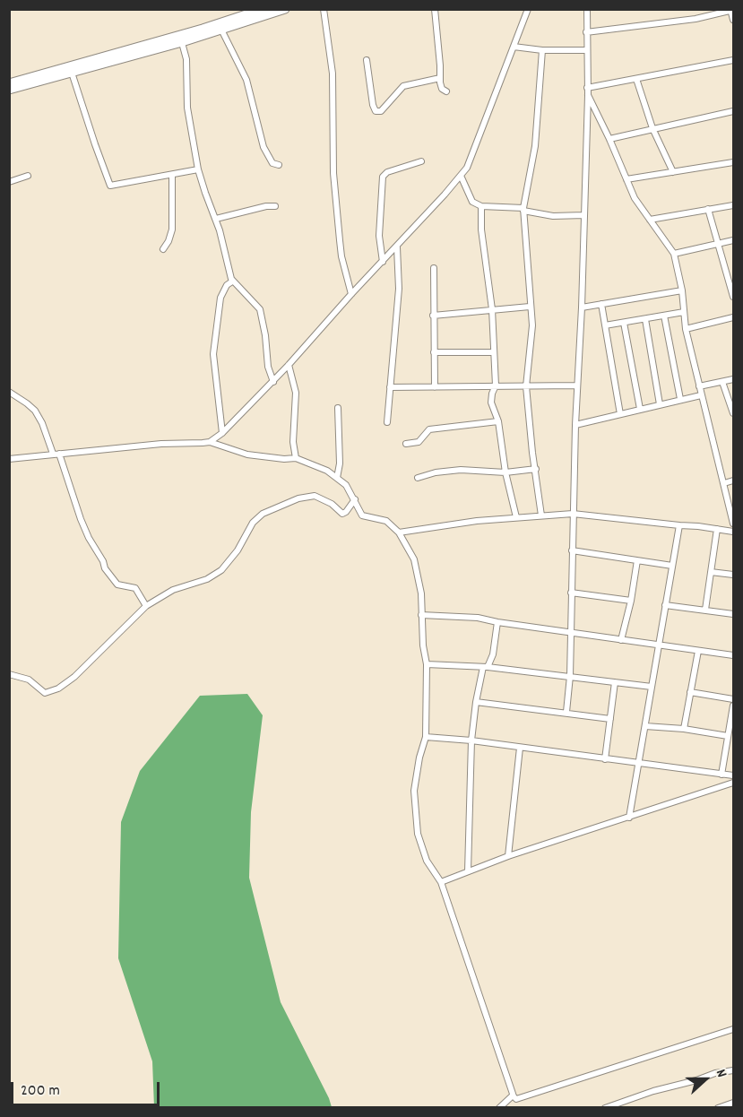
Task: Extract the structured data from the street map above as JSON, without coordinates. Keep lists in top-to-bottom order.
{
  "scale_bar": "200 m",
  "north": "right"
}
